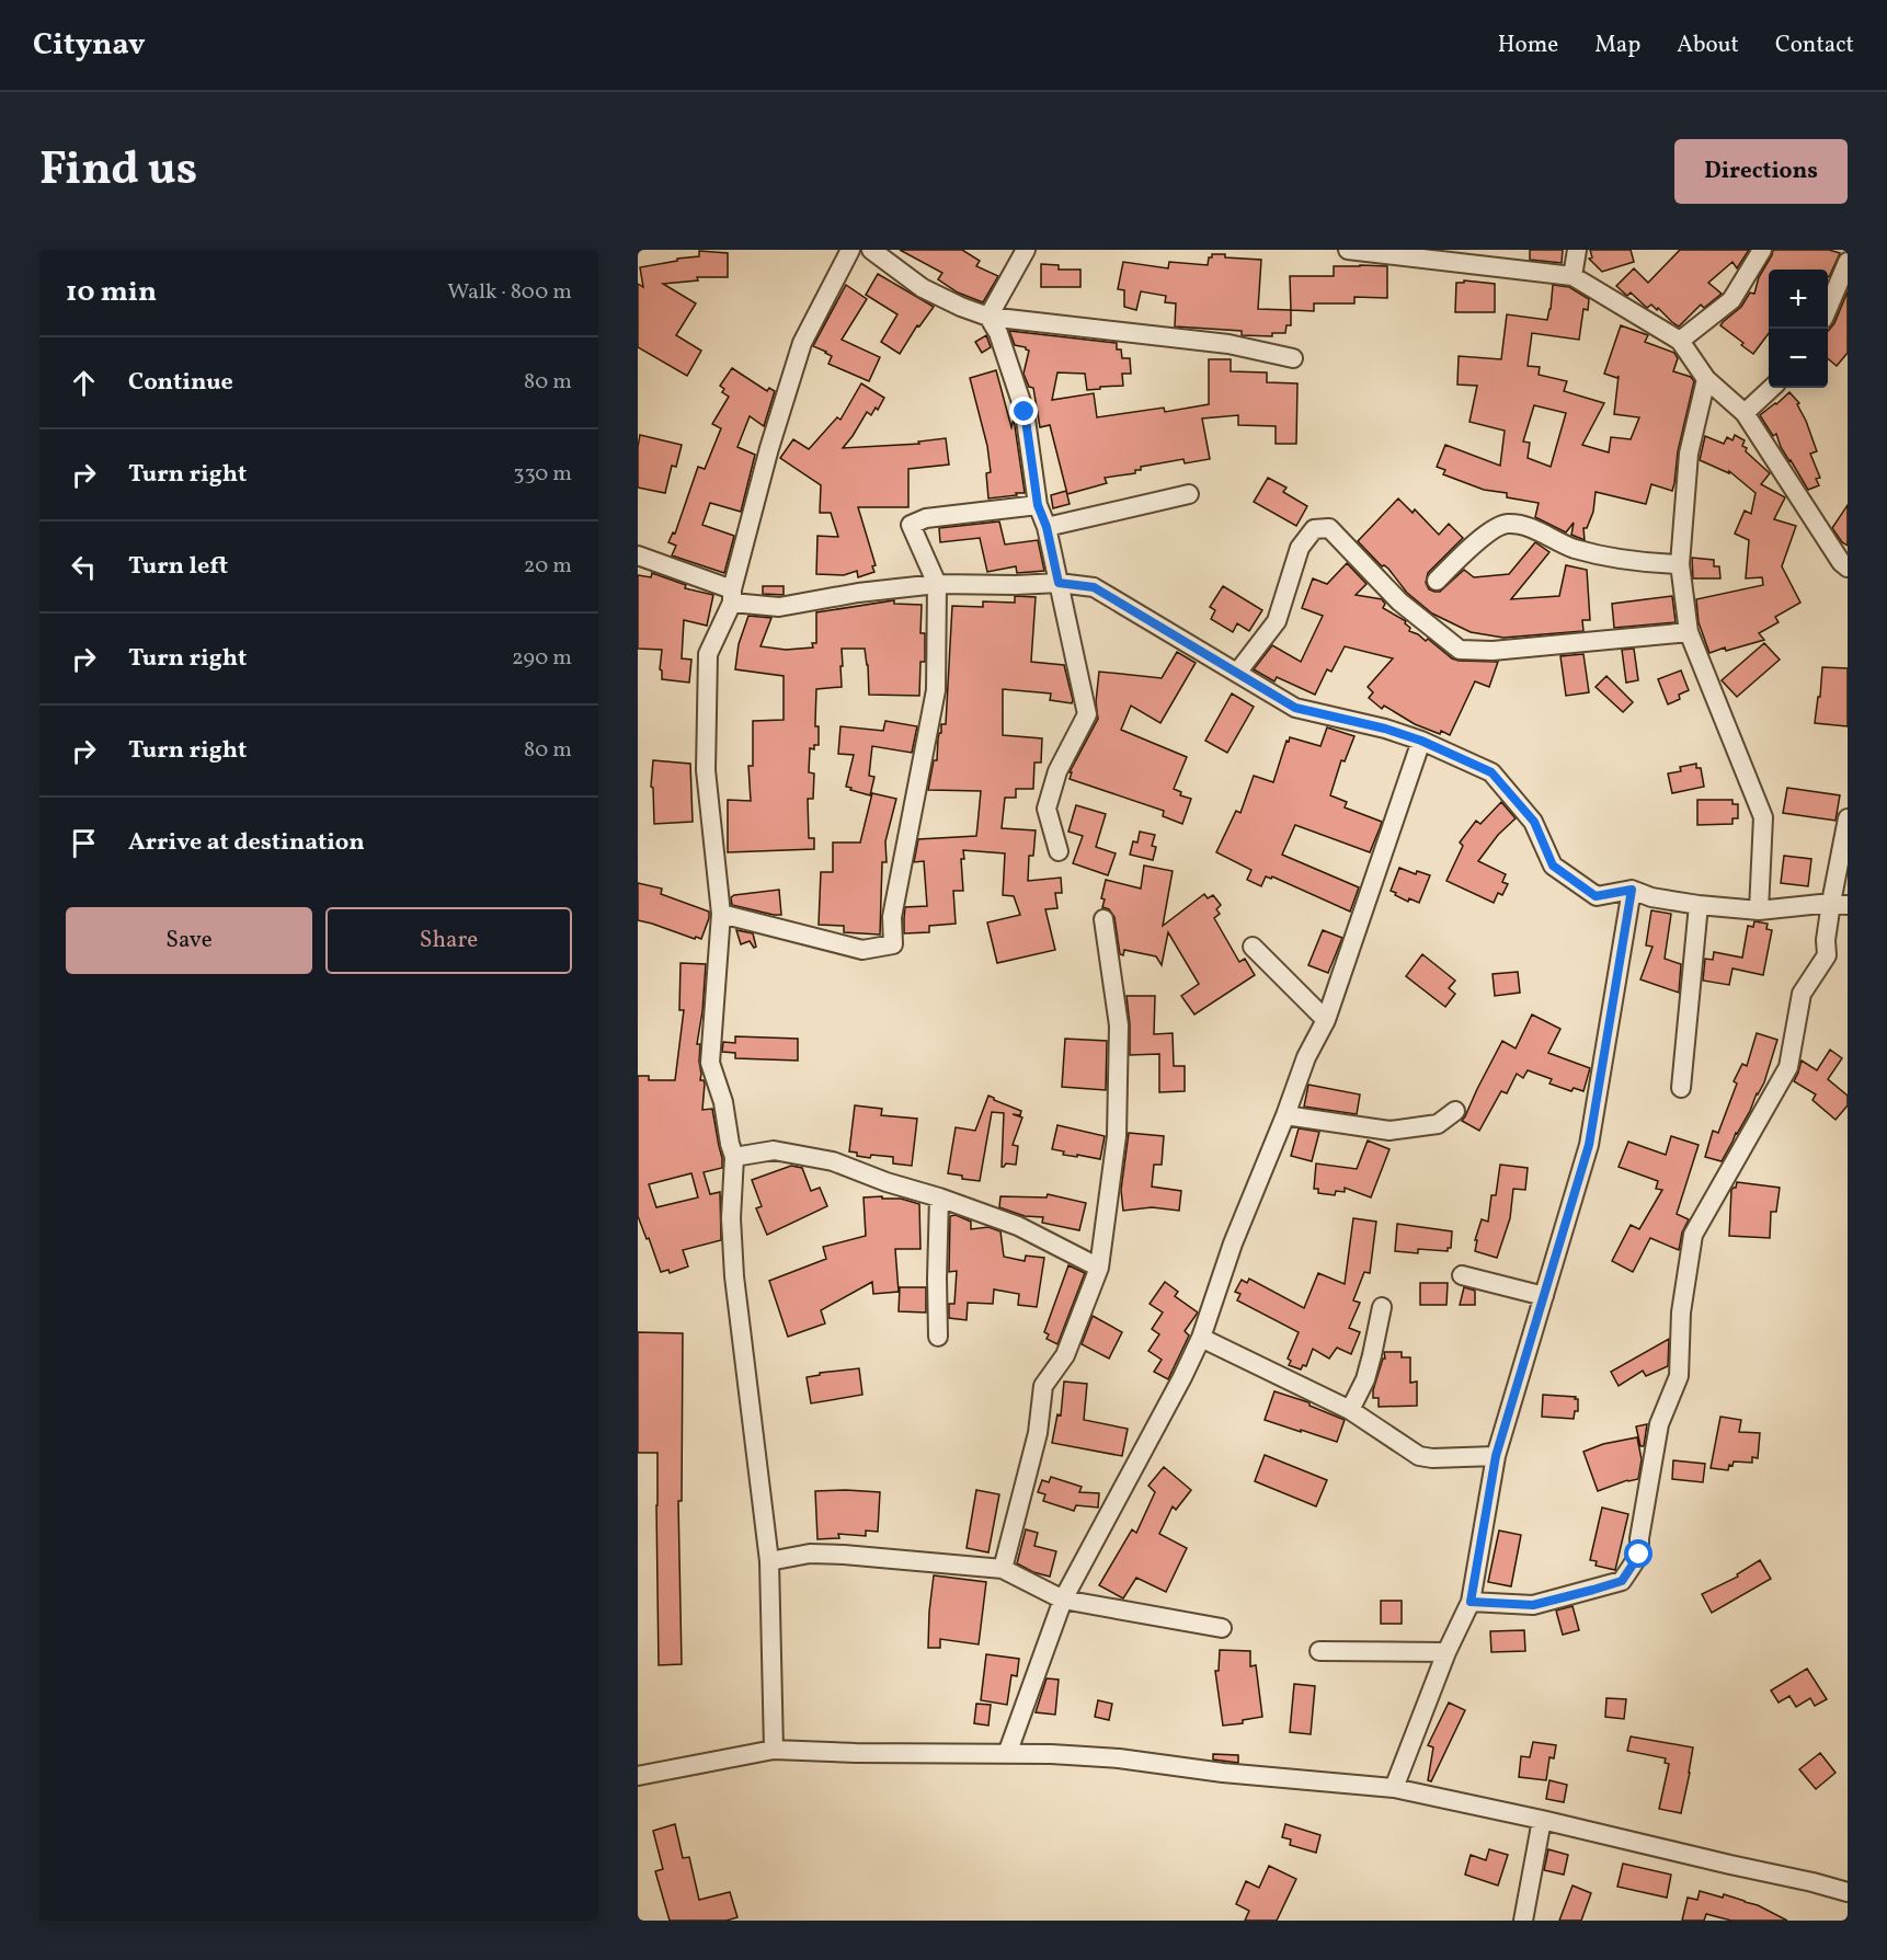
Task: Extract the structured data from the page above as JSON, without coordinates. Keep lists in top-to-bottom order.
{
  "page": {
    "header": "Citynav",
    "nav": [
      "Home",
      "Map",
      "About",
      "Contact"
    ],
    "title": "Find us",
    "buttons": [
      "Directions",
      ["Save", "Share"]
    ],
    "heading": ["10 min", "Walk · 800 m"],
    "map_buttons": ["+", "−"],
    "list": [
      ["Continue", "80 m"],
      ["Turn right", "330 m"],
      ["Turn left", "20 m"],
      ["Turn right", "290 m"],
      ["Turn right", "80 m"],
      "Arrive at destination"
    ]
  }
}
